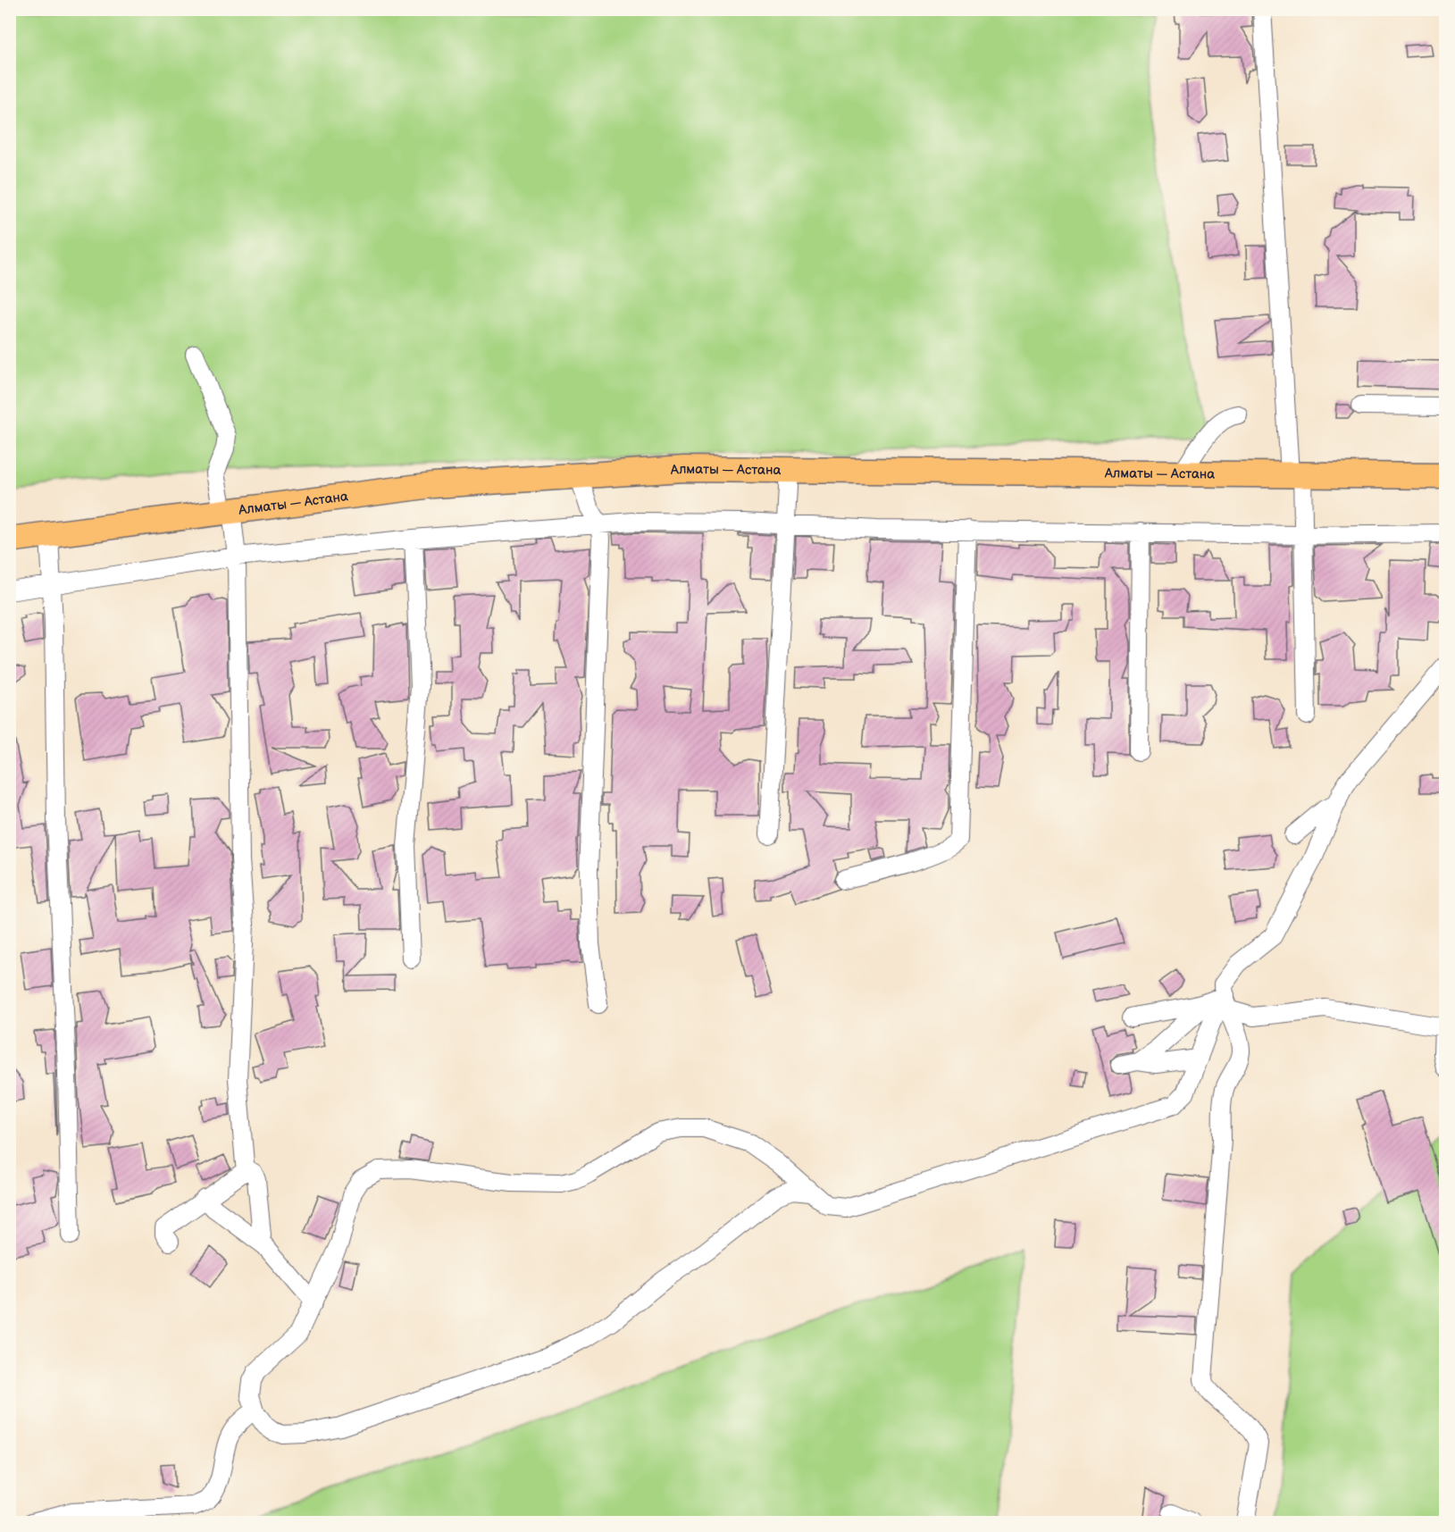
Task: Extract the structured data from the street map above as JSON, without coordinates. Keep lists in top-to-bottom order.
{
  "streets": {
    "highway": ["Алматы — Астана"]
  }
}
